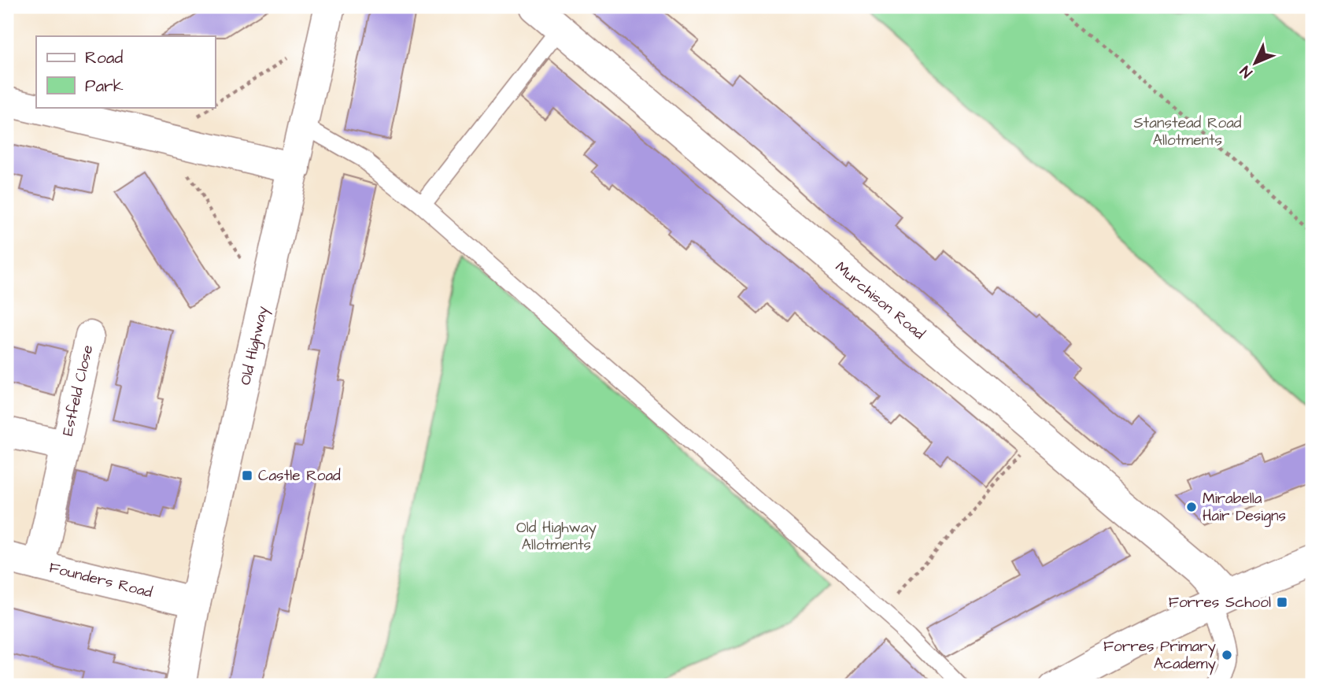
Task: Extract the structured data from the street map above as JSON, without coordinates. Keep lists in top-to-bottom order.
{
  "streets": {
    "street": [
      "Murchison Road",
      "Old Highway",
      "Estfeld Close",
      "Founders Road"
    ]
  },
  "crossings": [
    ["Old Highway", "Founders Road"],
    ["Estfeld Close", "Founders Road"]
  ],
  "parks": ["Stanstead Road Allotments", "Old Highway Allotments"],
  "places": {
    "transit": ["Castle Road", "Forres School"],
    "other": ["Mirabella Hair Designs", "Forres Primary Academy"]
  },
  "legend": ["Road", "Park"],
  "north": "bottom left"
}
